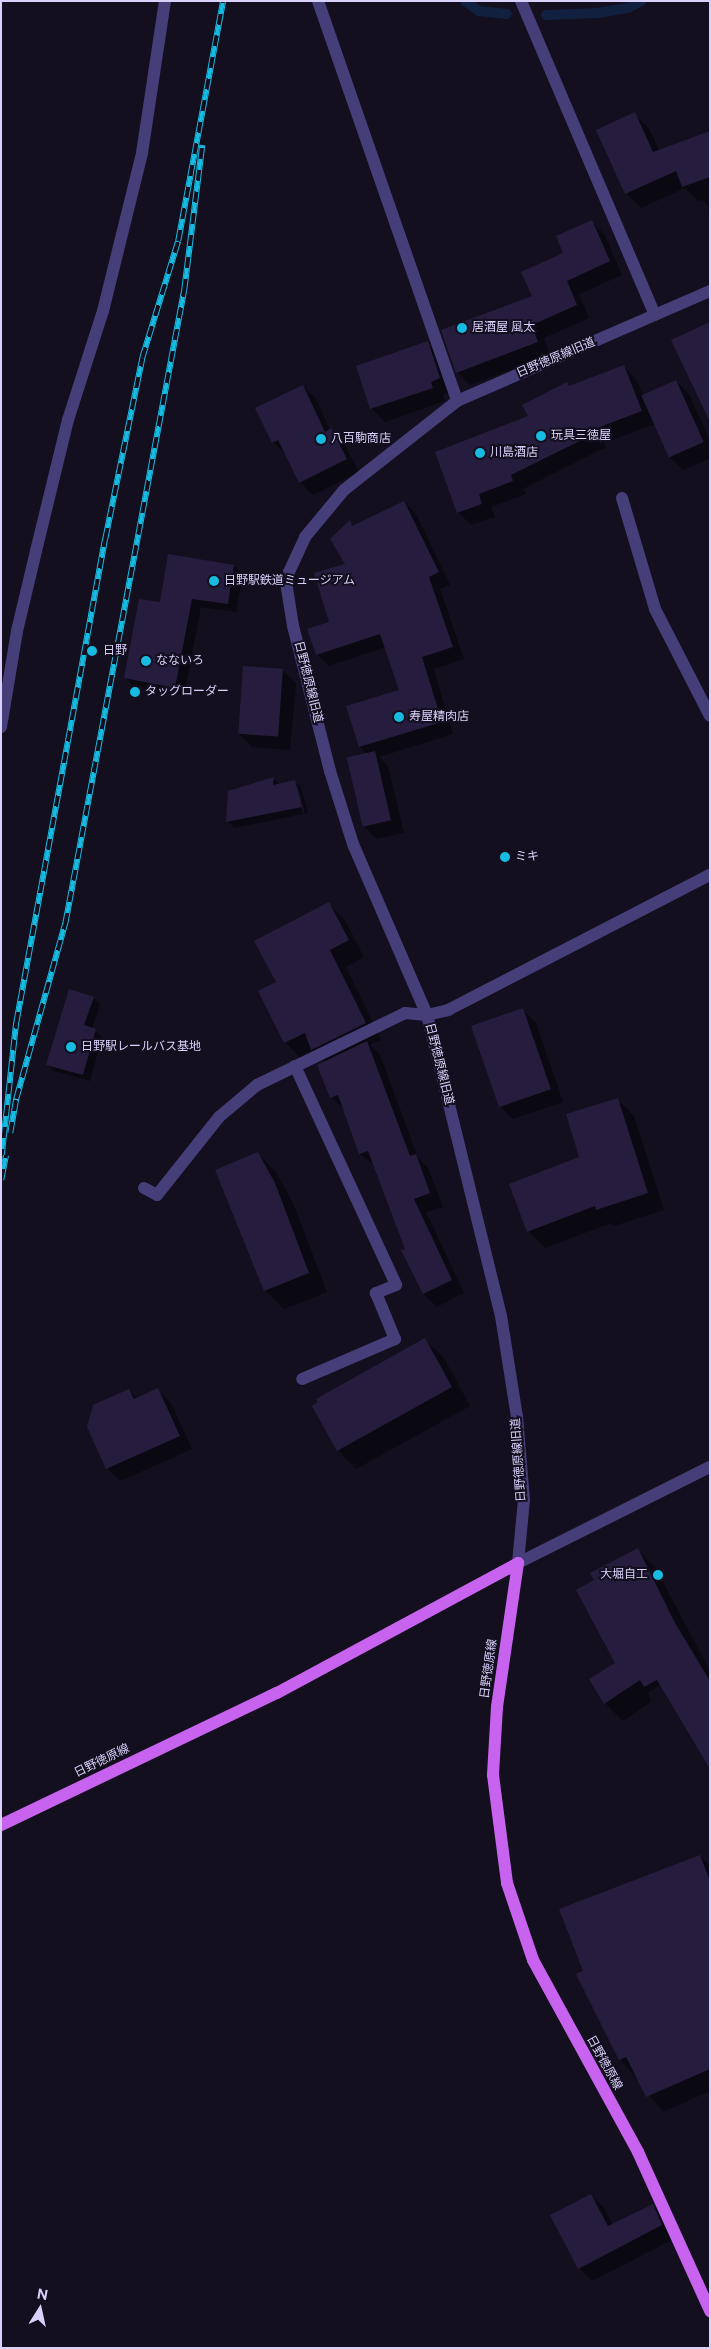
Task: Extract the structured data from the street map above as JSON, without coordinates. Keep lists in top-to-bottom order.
{
  "streets": {
    "main road": ["日野徳原線"],
    "street": ["日野徳原線旧道"]
  },
  "crossings": [
    ["日野徳原線旧道", "日野徳原線"]
  ],
  "places": [
    "居酒屋 風太",
    "玩具三徳屋",
    "八百駒商店",
    "川島酒店",
    "日野駅鉄道ミュージアム",
    "日野",
    "なないろ",
    "タッグローダー",
    "寿屋精肉店",
    "ミキ",
    "日野駅レールバス基地",
    "大堀自工"
  ],
  "north": "top"
}
